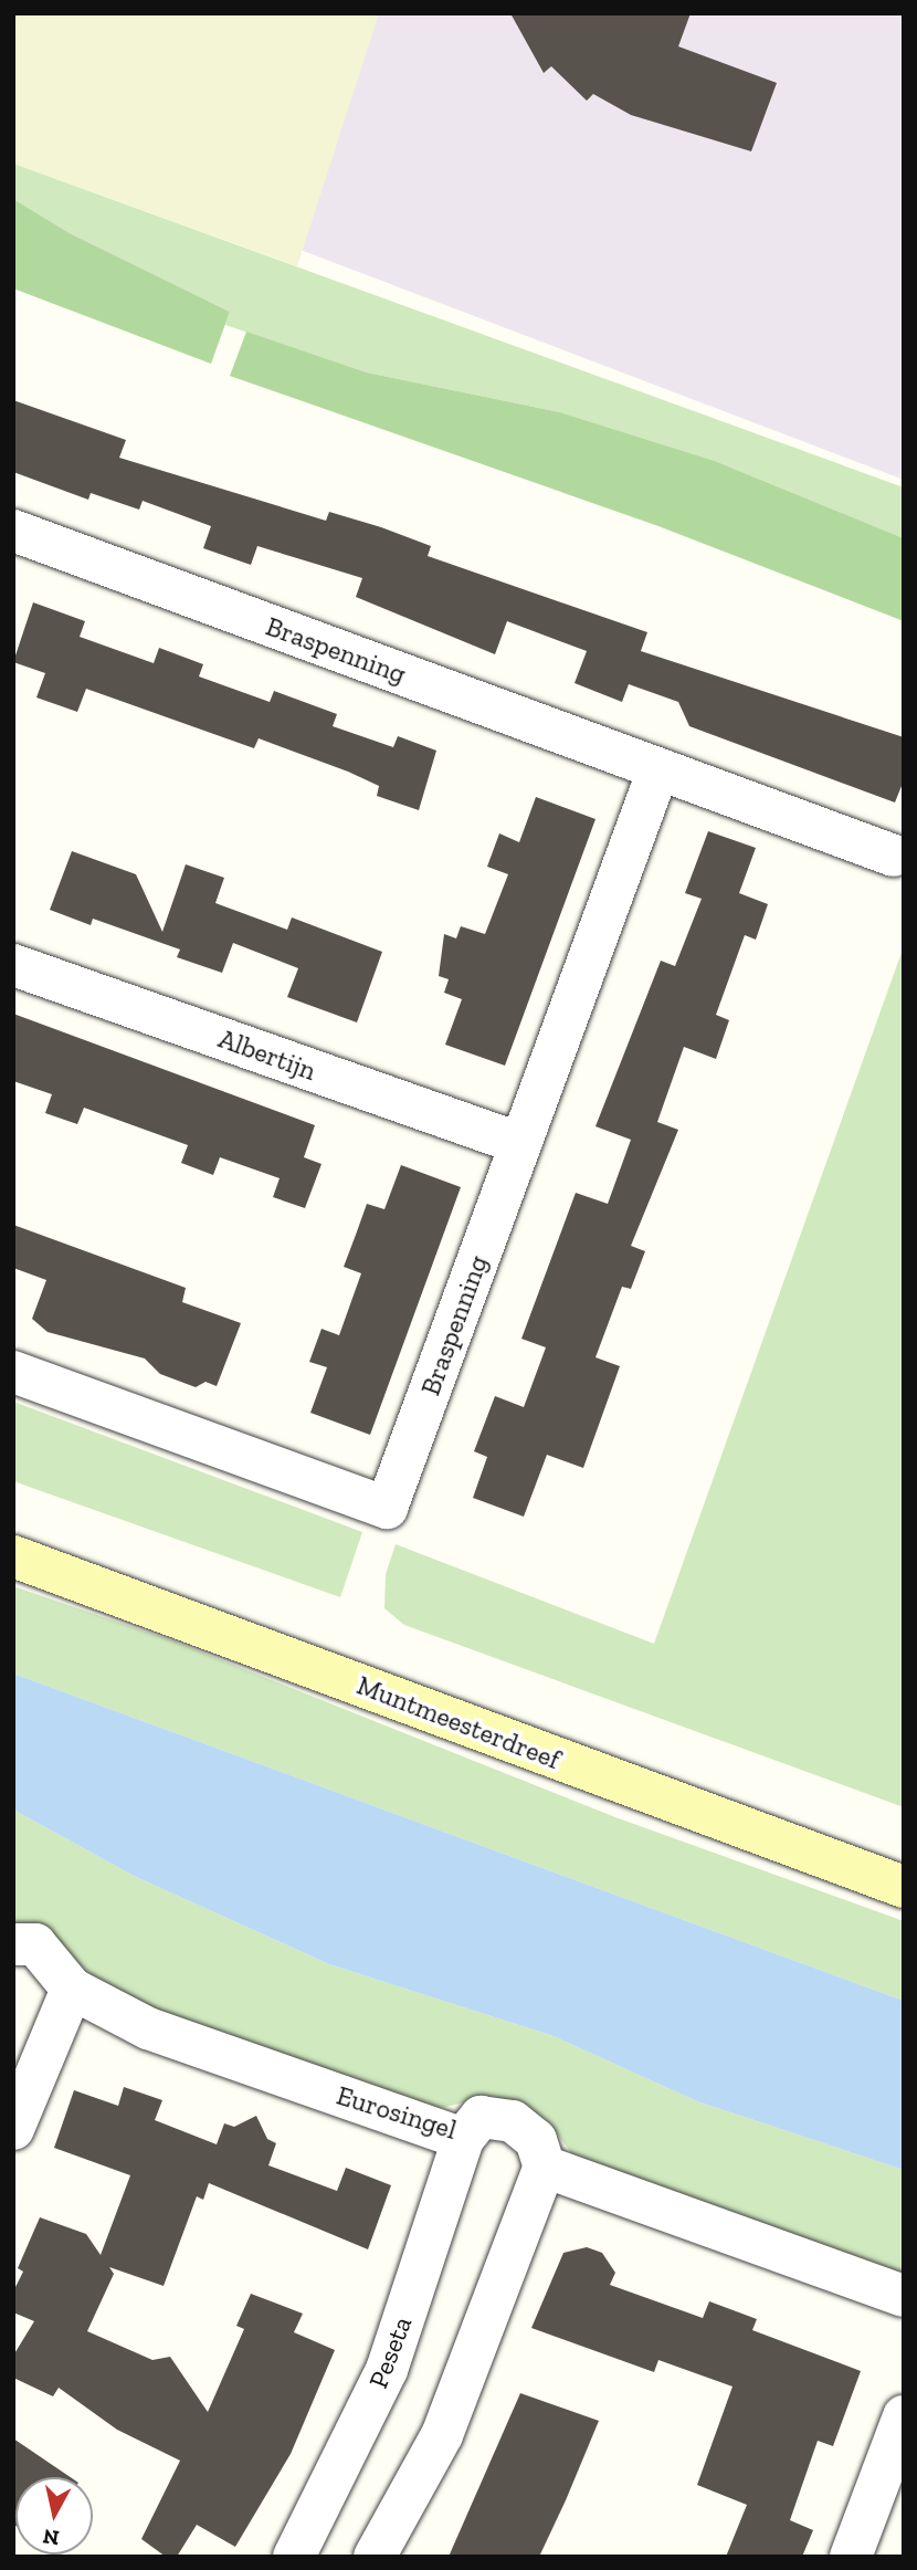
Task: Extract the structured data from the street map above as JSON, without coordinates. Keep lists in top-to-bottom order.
{
  "streets": {
    "main road": ["Muntmeesterdreef"],
    "street": [
      "Braspenning",
      "Albertijn",
      "Eurosingel",
      "Peseta"
    ]
  },
  "crossings": [
    ["Braspenning", "Albertijn"],
    ["Eurosingel", "Peseta"]
  ],
  "north": "bottom"
}
